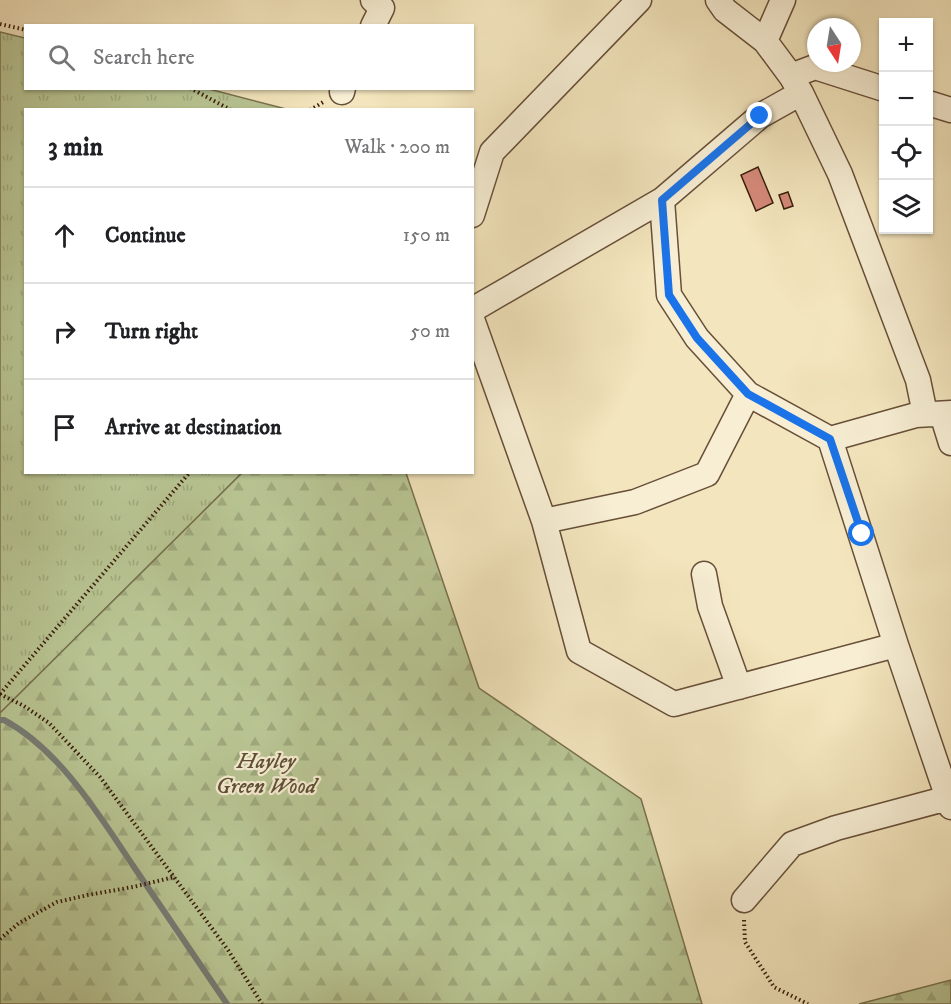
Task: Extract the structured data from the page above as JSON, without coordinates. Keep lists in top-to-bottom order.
{
  "parks": ["Hayley Green Wood"],
  "north": "bottom",
  "page": {
    "map_buttons": ["+", "−"],
    "search": "Search here",
    "heading": ["3 min", "Walk · 200 m"],
    "list": [
      ["Continue", "150 m"],
      ["Turn right", "50 m"],
      "Arrive at destination"
    ]
  }
}
